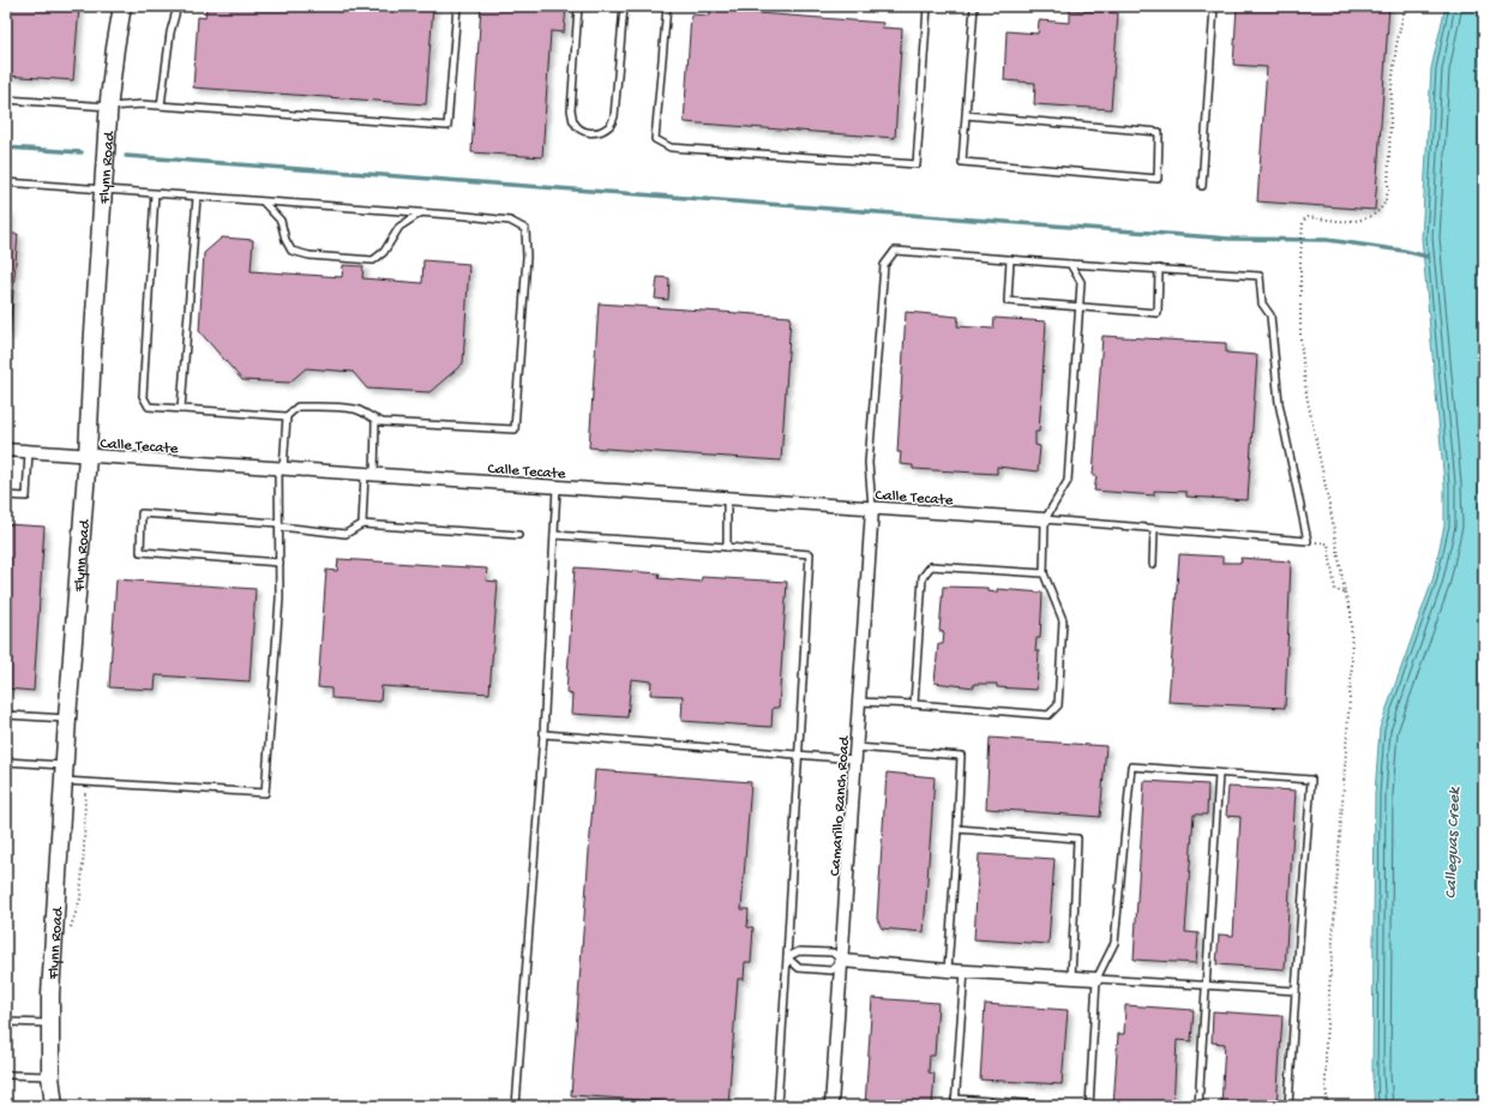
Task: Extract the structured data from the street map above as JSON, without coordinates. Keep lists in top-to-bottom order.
{
  "streets": {
    "main road": ["Flynn Road"],
    "street": ["Calle Tecate", "Camarillo Ranch Road"]
  },
  "crossings": [
    ["Flynn Road", "Calle Tecate"],
    ["Calle Tecate", "Camarillo Ranch Road"]
  ],
  "water": ["Calleguas Creek"]
}
